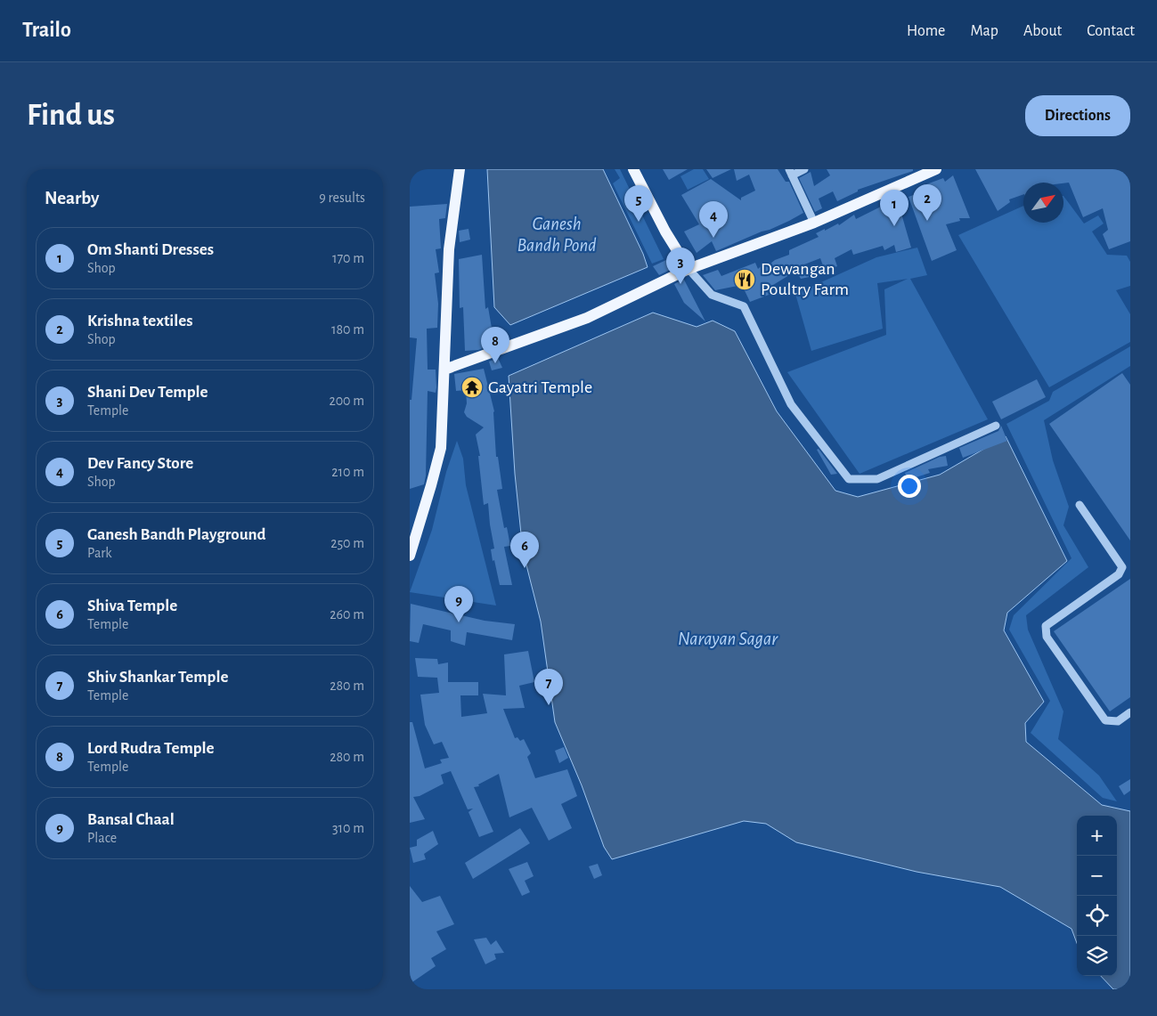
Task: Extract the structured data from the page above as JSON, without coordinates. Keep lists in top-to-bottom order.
{
  "water": ["Ganesh Bandh Pond", "Narayan Sagar"],
  "places": {
    "restaurant": ["Dewangan Poultry Farm"],
    "temple": ["Gayatri Temple"]
  },
  "north": "top right",
  "page": {
    "header": "Trailo",
    "nav": [
      "Home",
      "Map",
      "About",
      "Contact"
    ],
    "buttons": "Directions",
    "title": "Find us",
    "heading": ["Nearby", "9 results"],
    "pins": [
      "2",
      "5",
      "1",
      "4",
      "3",
      "8",
      "6",
      "9",
      "7"
    ],
    "list": [
      {
        "mark": "1",
        "name": "Om Shanti Dresses",
        "note": "Shop",
        "value": "170 m"
      },
      {
        "mark": "2",
        "name": "Krishna textiles",
        "note": "Shop",
        "value": "180 m"
      },
      {
        "mark": "3",
        "name": "Shani Dev Temple",
        "note": "Temple",
        "value": "200 m"
      },
      {
        "mark": "4",
        "name": "Dev Fancy Store",
        "note": "Shop",
        "value": "210 m"
      },
      {
        "mark": "5",
        "name": "Ganesh Bandh Playground",
        "note": "Park",
        "value": "250 m"
      },
      {
        "mark": "6",
        "name": "Shiva Temple",
        "note": "Temple",
        "value": "260 m"
      },
      {
        "mark": "7",
        "name": "Shiv Shankar Temple",
        "note": "Temple",
        "value": "280 m"
      },
      {
        "mark": "8",
        "name": "Lord Rudra Temple",
        "note": "Temple",
        "value": "280 m"
      },
      {
        "mark": "9",
        "name": "Bansal Chaal",
        "note": "Place",
        "value": "310 m"
      }
    ],
    "map_buttons": ["+", "−"]
  }
}
